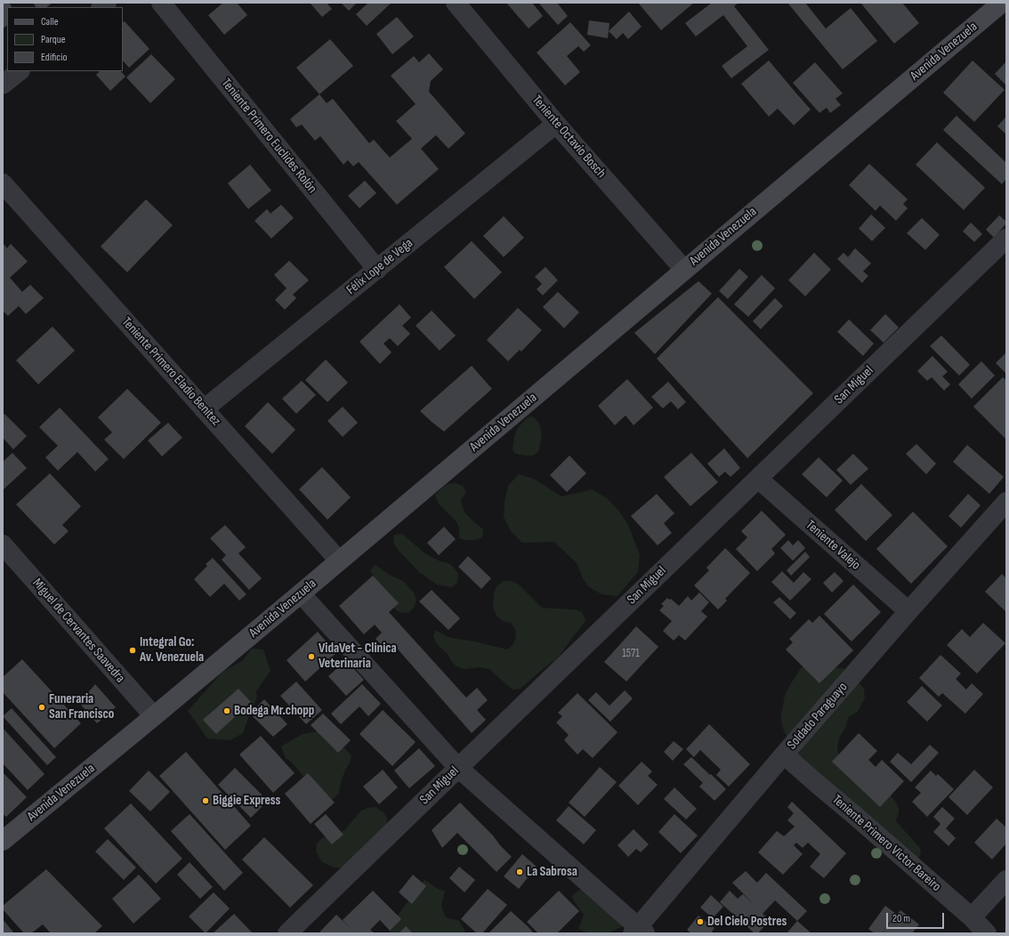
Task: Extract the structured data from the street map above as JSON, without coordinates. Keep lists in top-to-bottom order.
{
  "streets": {
    "main road": ["Avenida Venezuela"],
    "street": [
      "Teniente Primero Euclides Rolón",
      "Teniente Octavio Bosch",
      "Félix Lope de Vega",
      "Teniente Primero Eladio Benítez",
      "San Miguel",
      "Teniente Valejo",
      "Miguel de Cervantes Saavedra",
      "Soldado Paraguayo",
      "Teniente Primero Victor Bareiro"
    ]
  },
  "crossings": [
    ["Avenida Venezuela", "Teniente Octavio Bosch"],
    ["Avenida Venezuela", "Teniente Primero Eladio Benítez"],
    ["Avenida Venezuela", "Miguel de Cervantes Saavedra"],
    ["Teniente Primero Euclides Rolón", "Félix Lope de Vega"],
    ["Teniente Octavio Bosch", "Félix Lope de Vega"],
    ["Félix Lope de Vega", "Teniente Primero Eladio Benítez"],
    ["San Miguel", "Teniente Valejo"],
    ["Teniente Valejo", "Soldado Paraguayo"],
    ["Soldado Paraguayo", "Teniente Primero Victor Bareiro"]
  ],
  "places": [
    "Integral Go: Av. Venezuela",
    "VidaVet - Clinica Veterinaria",
    "Funeraria San Francisco",
    "Bodega Mr.chopp",
    "Biggie Express",
    "La Sabrosa",
    "Del Cielo Postres"
  ],
  "house_numbers": ["1571"],
  "legend": ["Calle", "Parque", "Edificio"],
  "scale_bar": "20 m"
}
